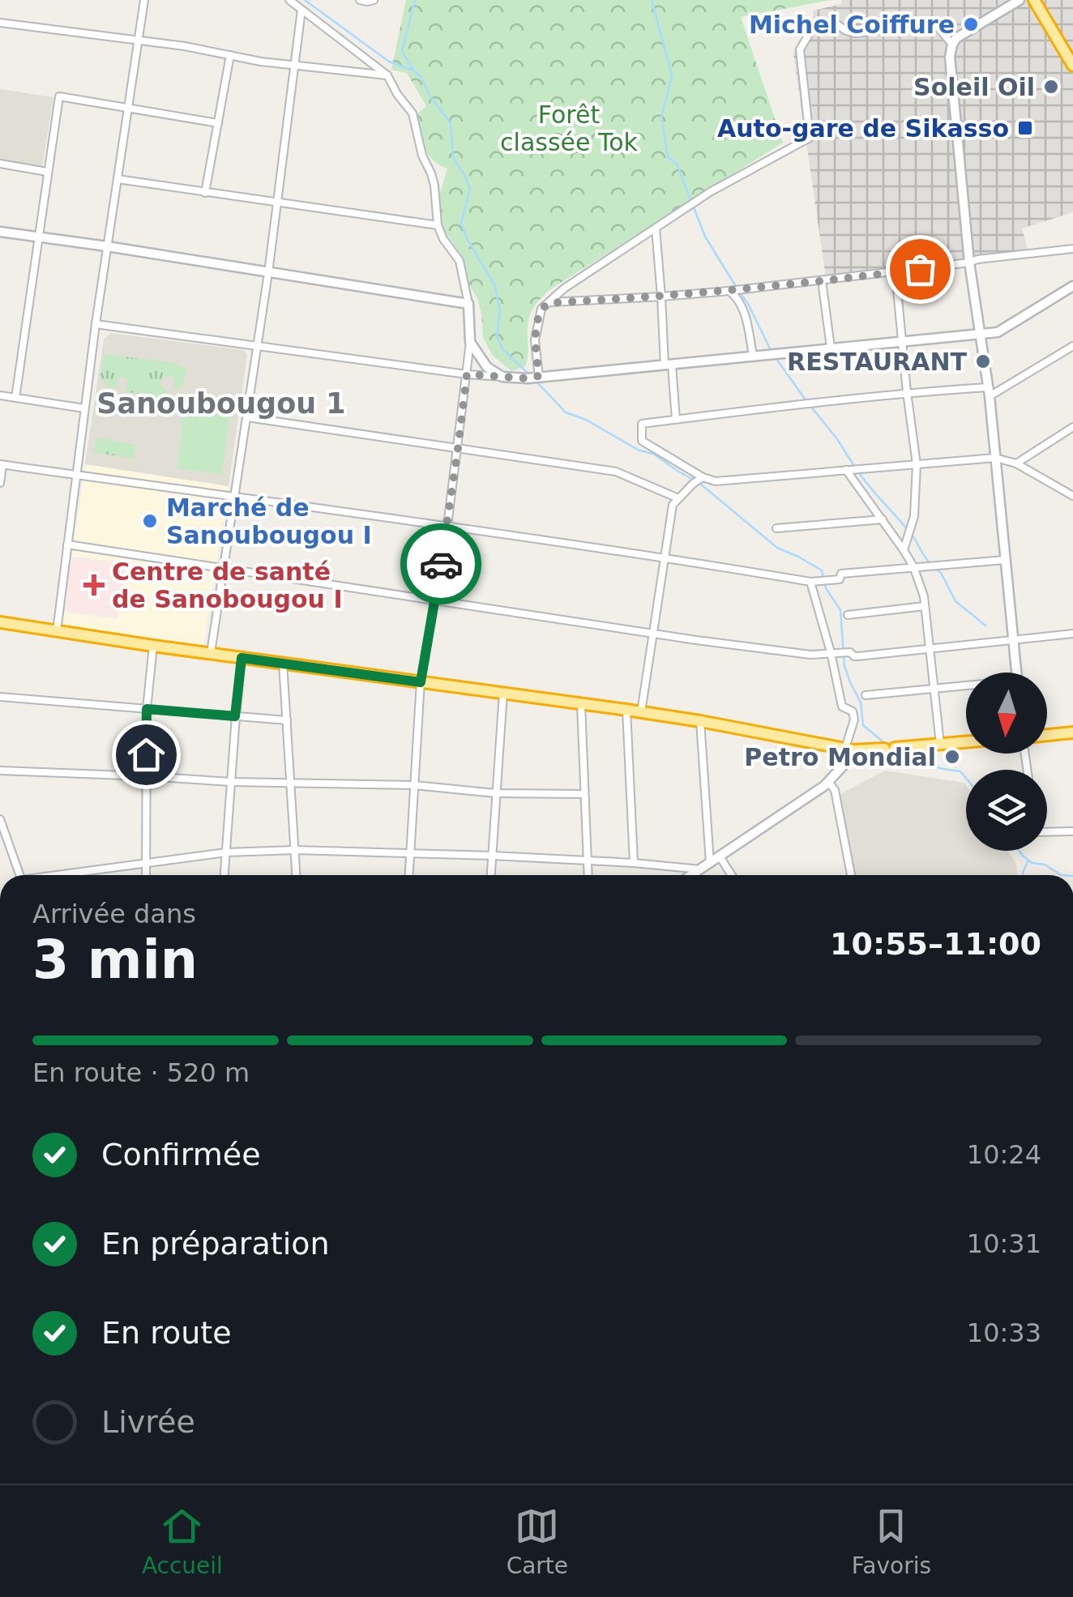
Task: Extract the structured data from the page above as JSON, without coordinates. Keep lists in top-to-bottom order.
{
  "districts": ["Sanoubougou 1"],
  "parks": ["Forêt classée Tok"],
  "places": {
    "other": [
      "Michel Coiffure",
      "Soleil Oil",
      "RESTAURANT",
      "Marché de Sanoubougou I",
      "Petro Mondial"
    ],
    "transit": ["Auto-gare de Sikasso"],
    "health": ["Centre de santé de Sanobougou I"]
  },
  "north": "bottom",
  "page": {
    "heading": ["3 min", "Arrivée dans", "10:55–11:00"],
    "bar": "En route · 520 m",
    "list": [
      ["Confirmée", "10:24"],
      ["En préparation", "10:31"],
      ["En route", "10:33"],
      "Livrée"
    ],
    "tabs": ["Accueil", "Carte", "Favoris"]
  }
}
